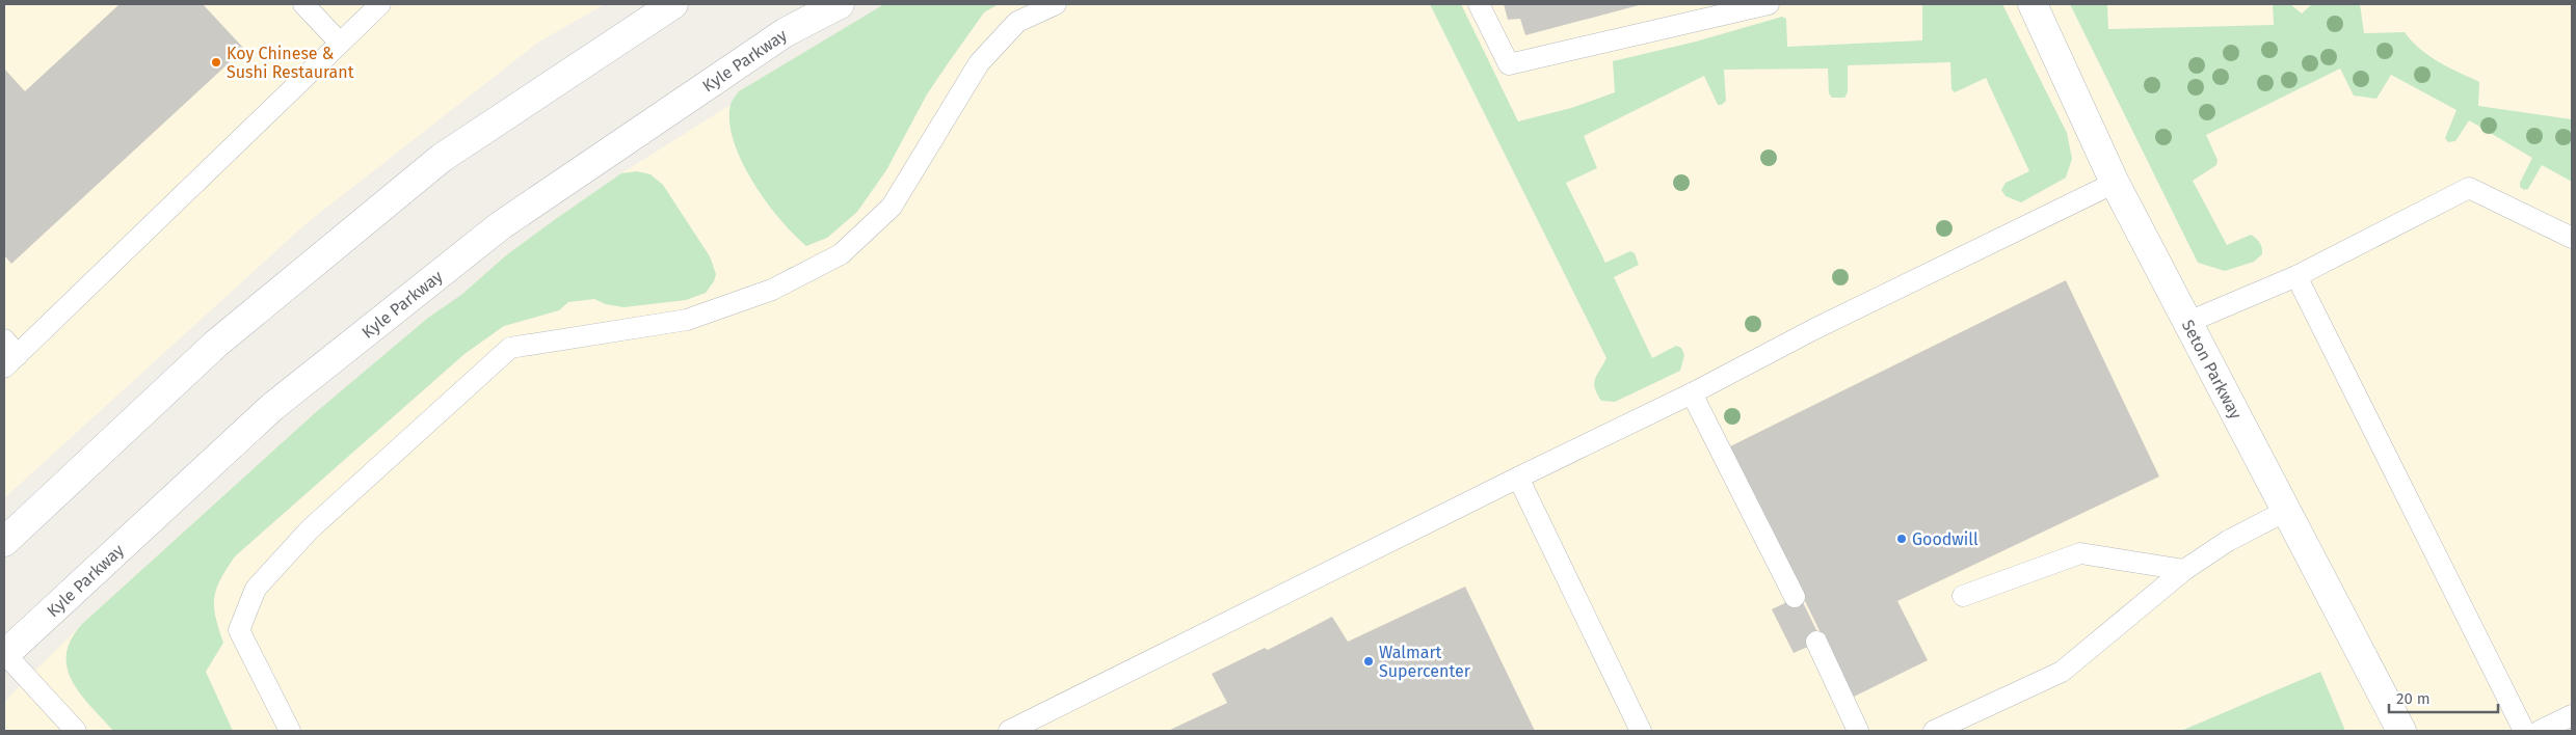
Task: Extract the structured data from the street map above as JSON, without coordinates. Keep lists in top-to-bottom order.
{
  "streets": {
    "street": ["Kyle Parkway", "Seton Parkway"]
  },
  "places": ["Koy Chinese & Sushi Restaurant", "Goodwill", "Walmart Supercenter"],
  "scale_bar": "20 m"
}
